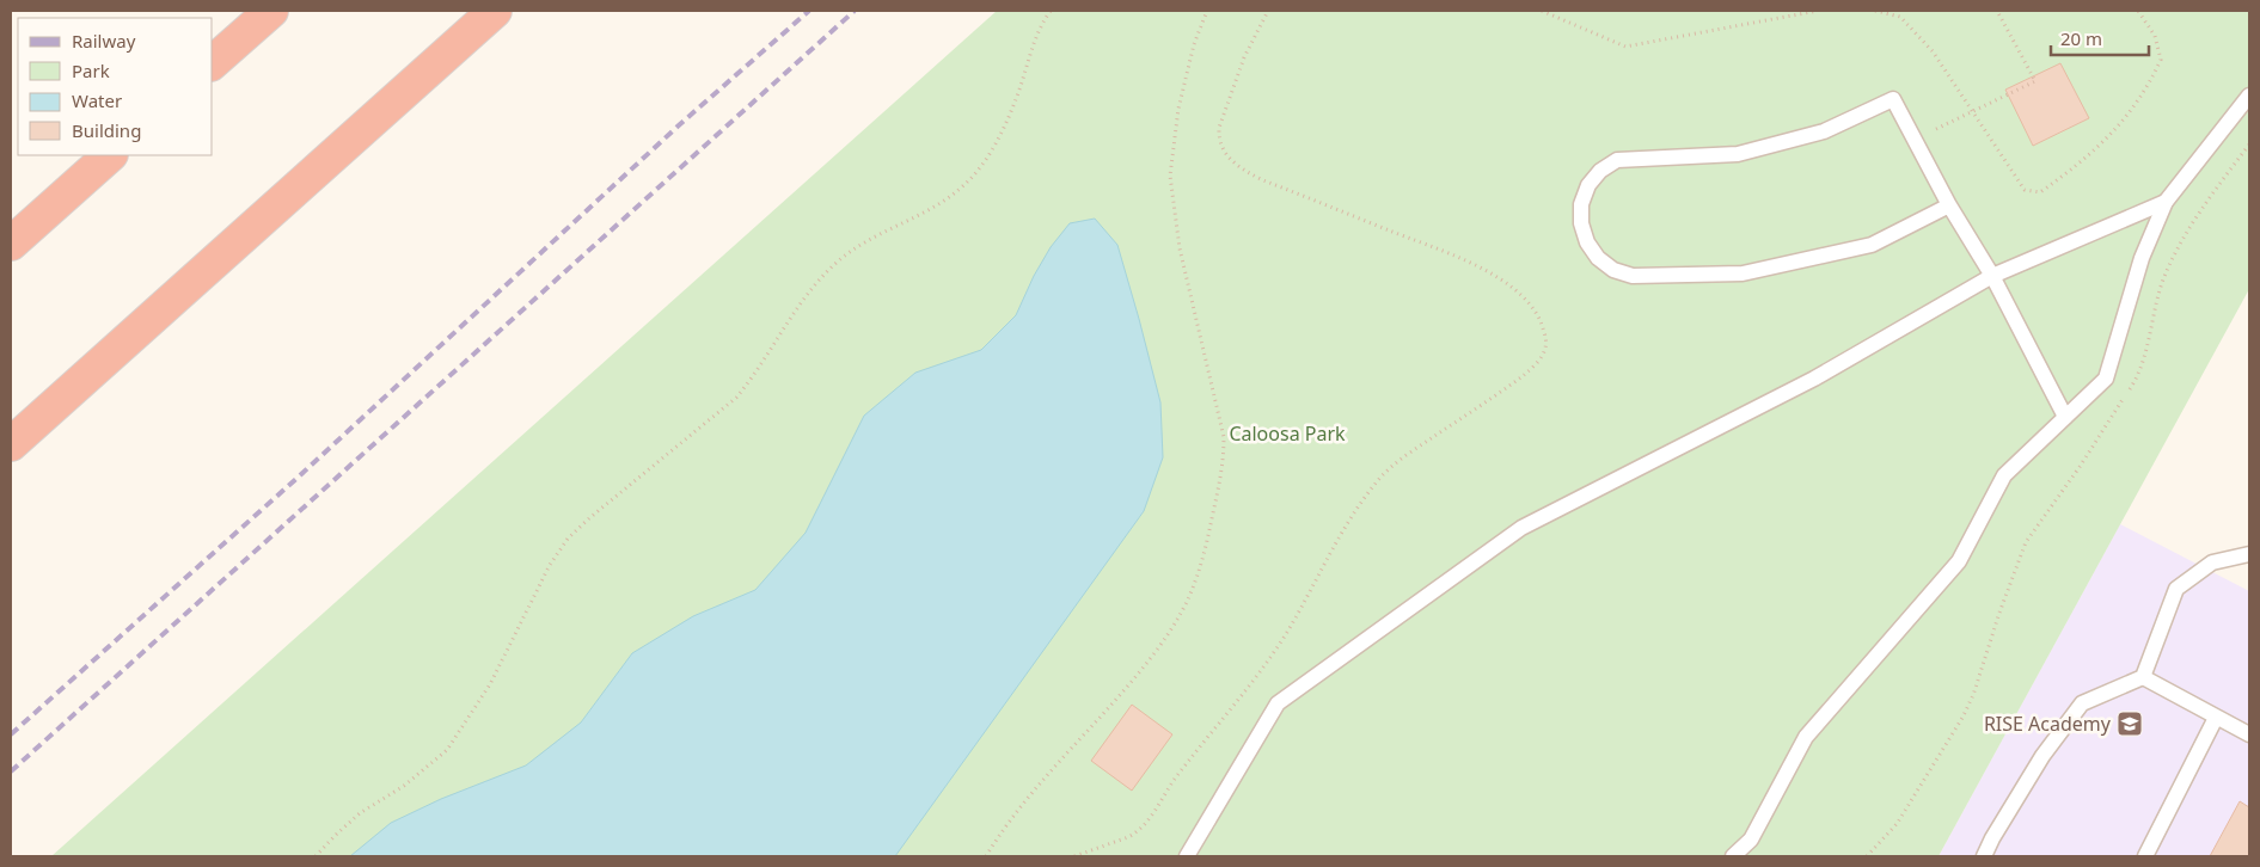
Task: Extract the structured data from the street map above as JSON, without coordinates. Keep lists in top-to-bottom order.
{
  "parks": ["Caloosa Park"],
  "places": {
    "school or university": ["RISE Academy"]
  },
  "legend": [
    "Railway",
    "Park",
    "Water",
    "Building"
  ],
  "scale_bar": "20 m"
}
